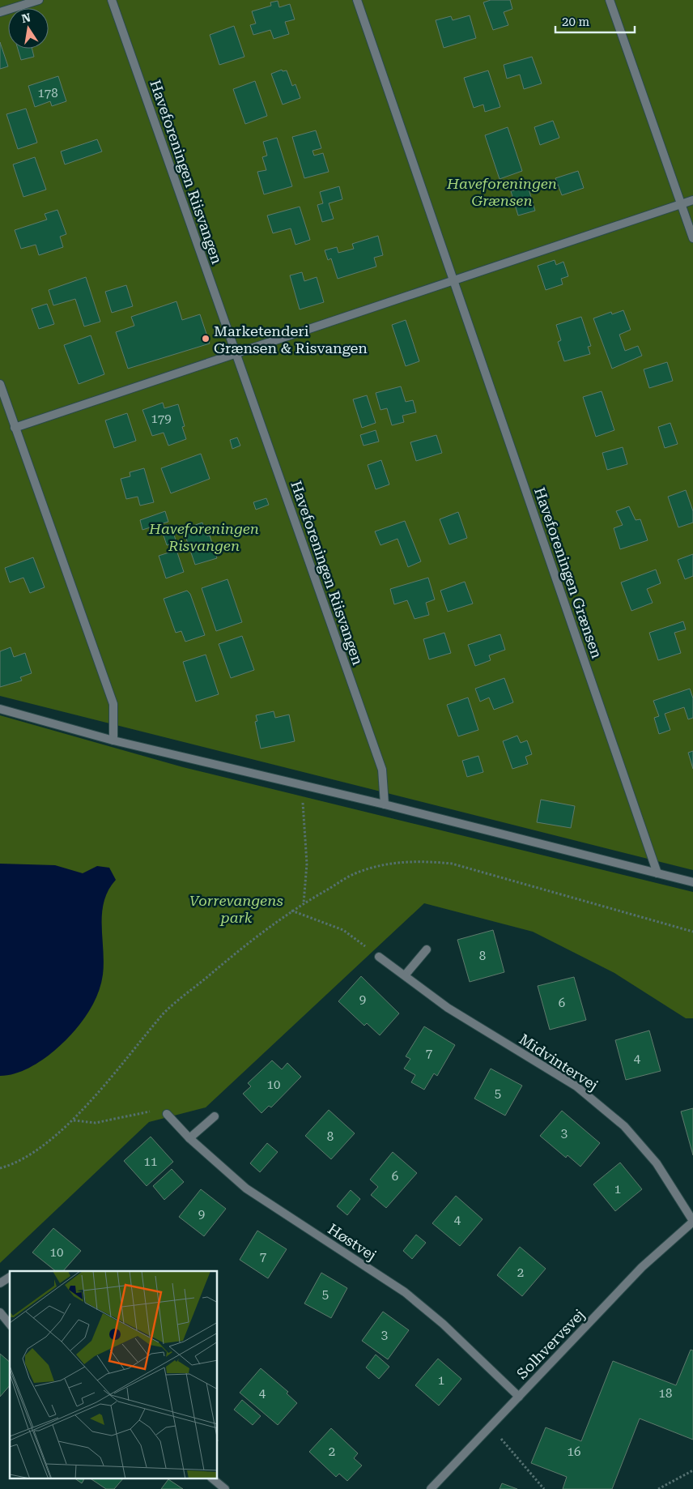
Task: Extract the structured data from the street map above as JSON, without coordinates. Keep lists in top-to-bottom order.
{
  "streets": {
    "street": [
      "Haveforeningen Riisvangen",
      "Haveforeningen Grænsen",
      "Midvintervej",
      "Høstvej",
      "Solhvervsvej"
    ]
  },
  "crossings": [
    ["Midvintervej", "Solhvervsvej"],
    ["Høstvej", "Solhvervsvej"]
  ],
  "parks": ["Haveforeningen Grænsen", "Haveforeningen Risvangen", "Vorrevangens park"],
  "places": ["Marketenderi Grænsen & Risvangen"],
  "house_numbers": [
    "178",
    "179",
    "8",
    "9",
    "6",
    "7",
    "4",
    "10",
    "5",
    "3",
    "8",
    "11",
    "6",
    "1",
    "9",
    "4",
    "10",
    "7",
    "2",
    "5",
    "3",
    "1",
    "4",
    "18",
    "2",
    "16"
  ],
  "scale_bar": "20 m",
  "north": "top"
}
